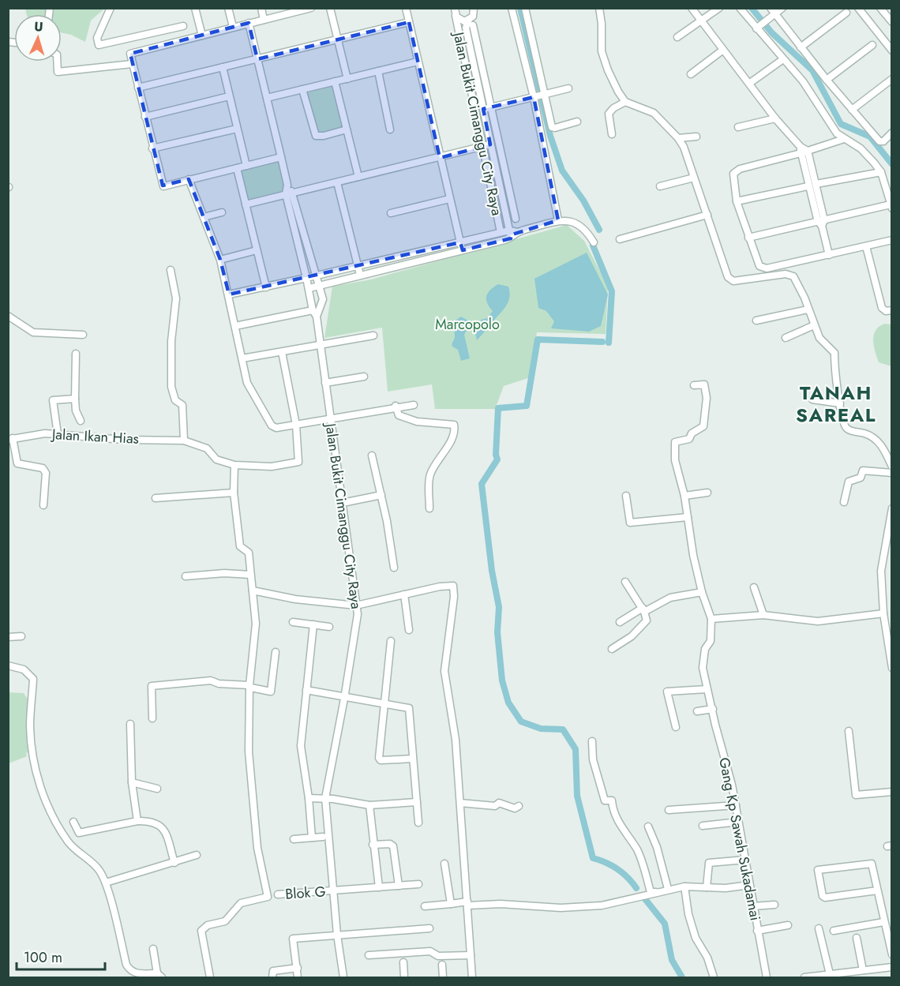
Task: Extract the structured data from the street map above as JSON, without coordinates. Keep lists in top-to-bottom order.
{
  "streets": {
    "street": [
      "Jalan Bukit Cimanggu City Raya",
      "Jalan Ikan Hias",
      "Gang Kp Sawah Sukadamai",
      "Blok G"
    ]
  },
  "crossings": [
    ["Jalan Bukit Cimanggu City Raya", "Blok G"]
  ],
  "districts": ["TANAH SAREAL"],
  "parks": ["Marcopolo"],
  "scale_bar": "100 m",
  "north": "top"
}
